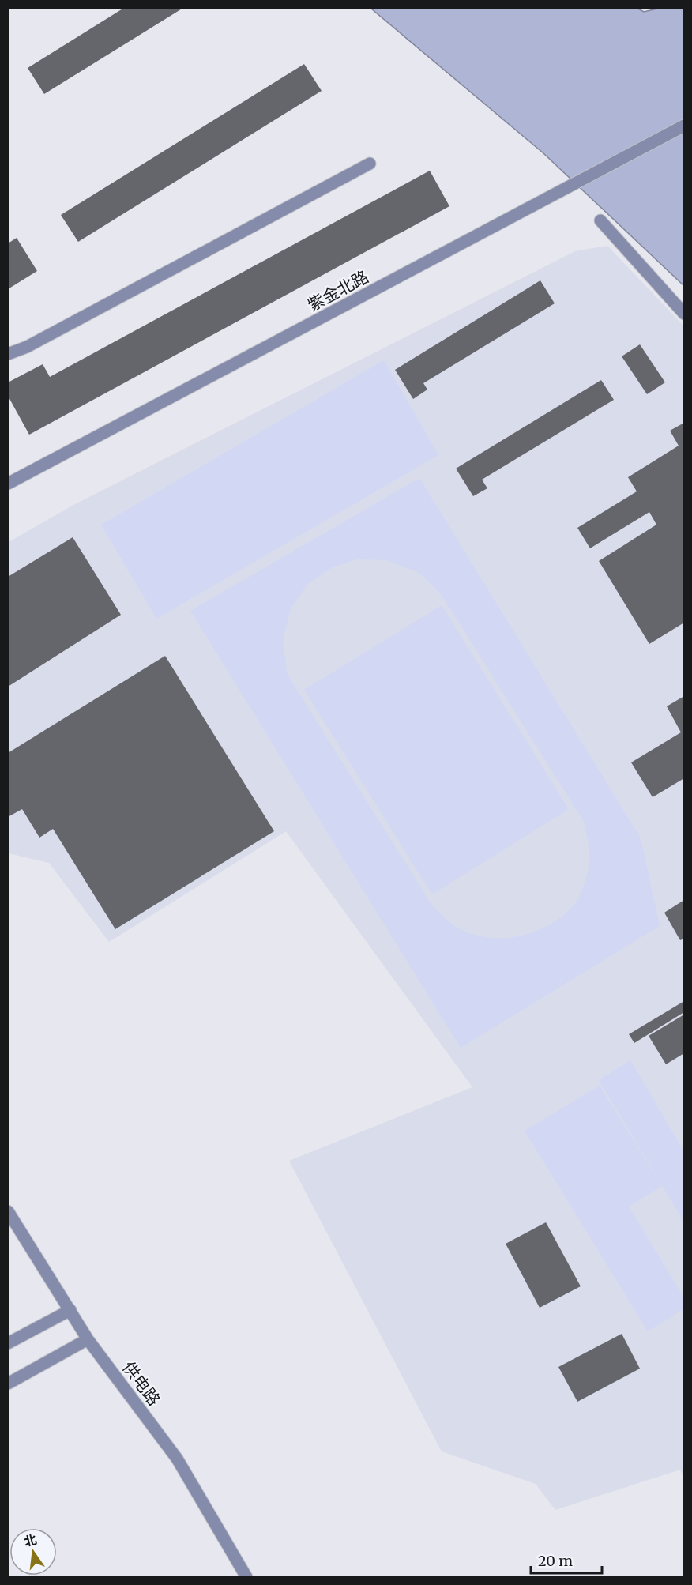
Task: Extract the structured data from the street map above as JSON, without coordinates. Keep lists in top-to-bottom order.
{
  "streets": {
    "street": ["紫金北路", "供电路"]
  },
  "scale_bar": "20 m",
  "north": "top"
}
